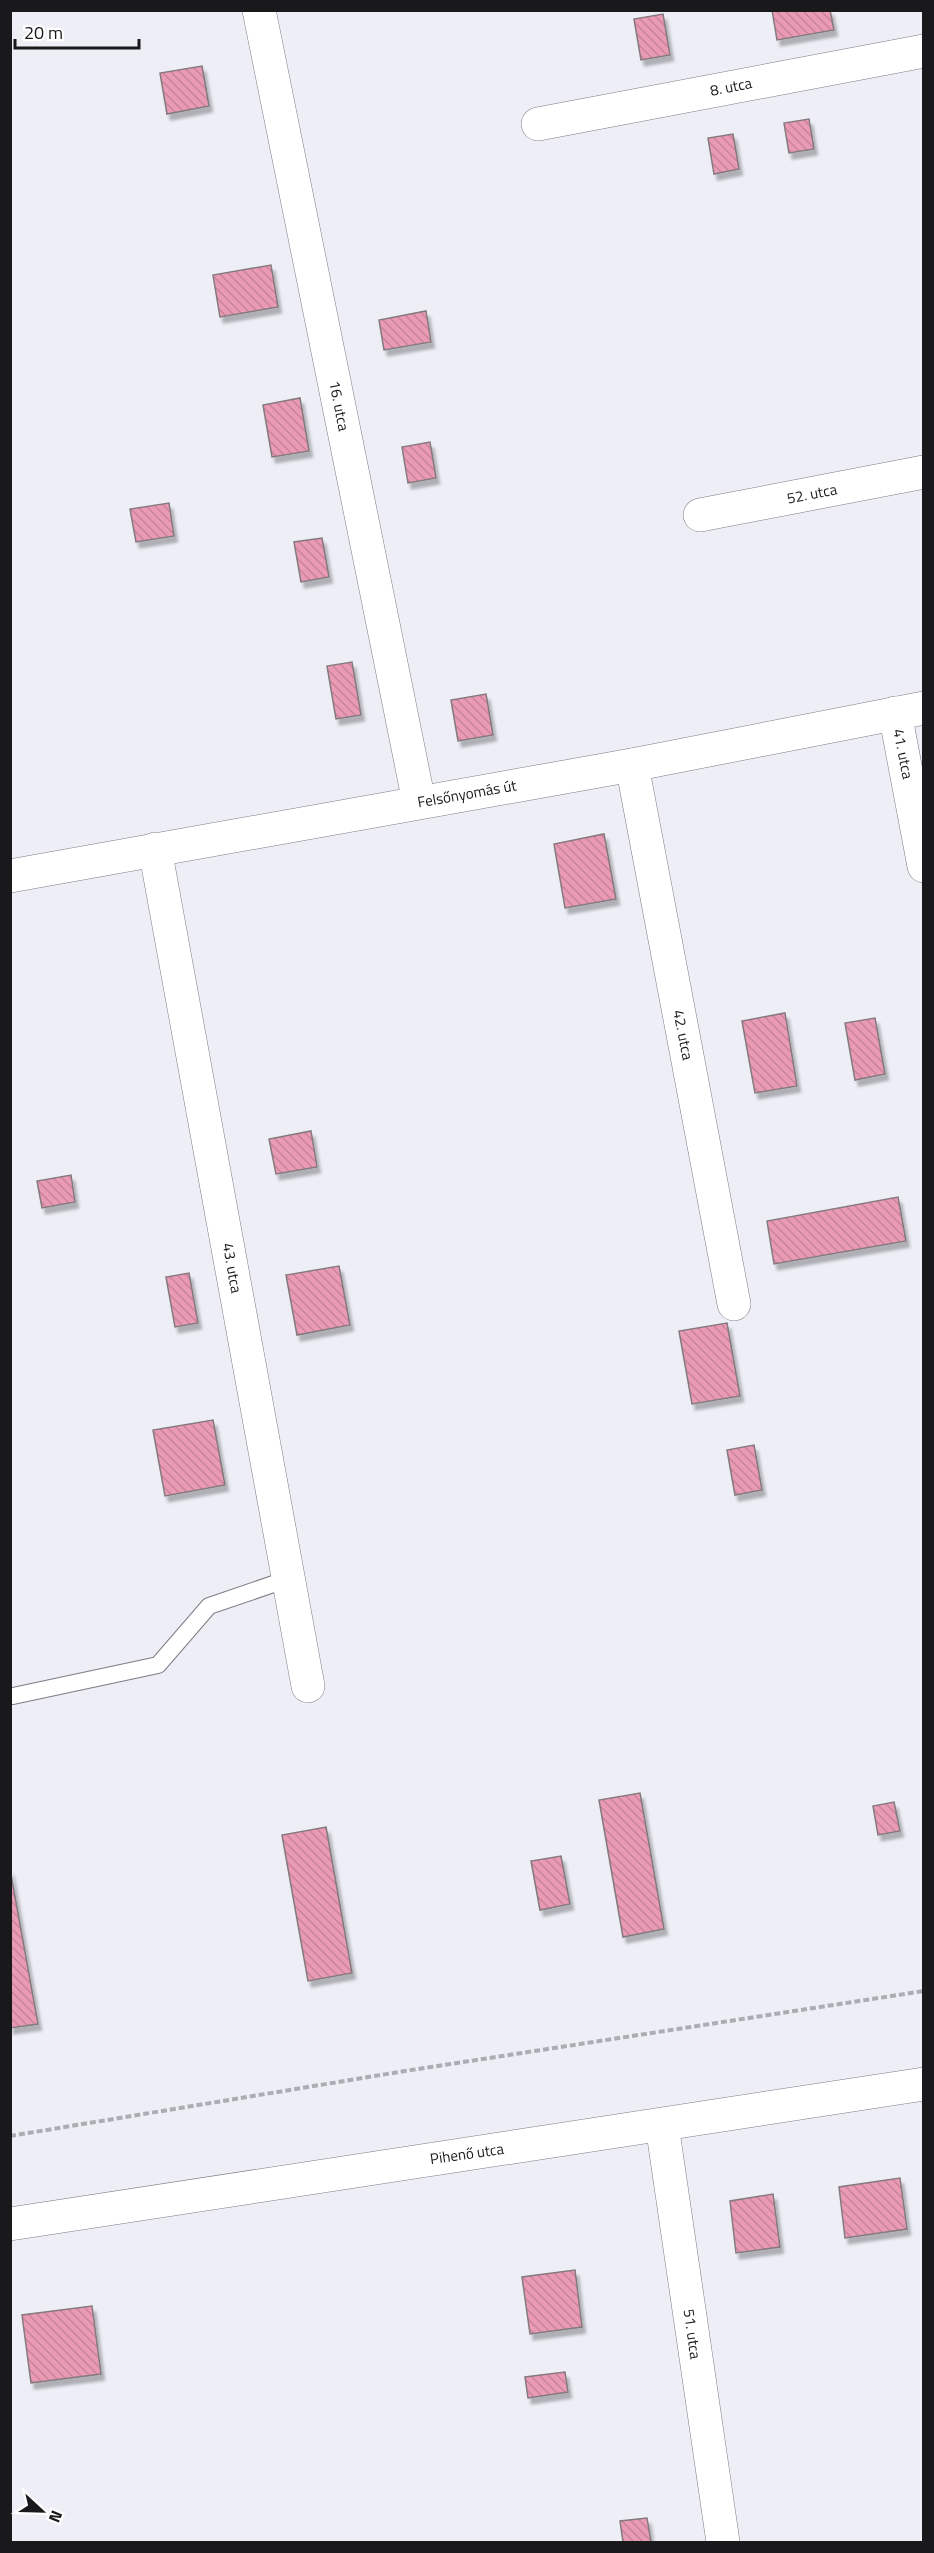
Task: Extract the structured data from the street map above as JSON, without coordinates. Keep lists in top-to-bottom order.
{
  "streets": {
    "street": [
      "8. utca",
      "16. utca",
      "52. utca",
      "41. utca",
      "Felsőnyomás út",
      "42. utca",
      "43. utca",
      "Pihenő utca",
      "51. utca"
    ]
  },
  "crossings": [
    ["16. utca", "Felsőnyomás út"],
    ["41. utca", "Felsőnyomás út"],
    ["Felsőnyomás út", "42. utca"],
    ["Felsőnyomás út", "43. utca"],
    ["Pihenő utca", "51. utca"]
  ],
  "scale_bar": "20 m",
  "north": "right"
}
